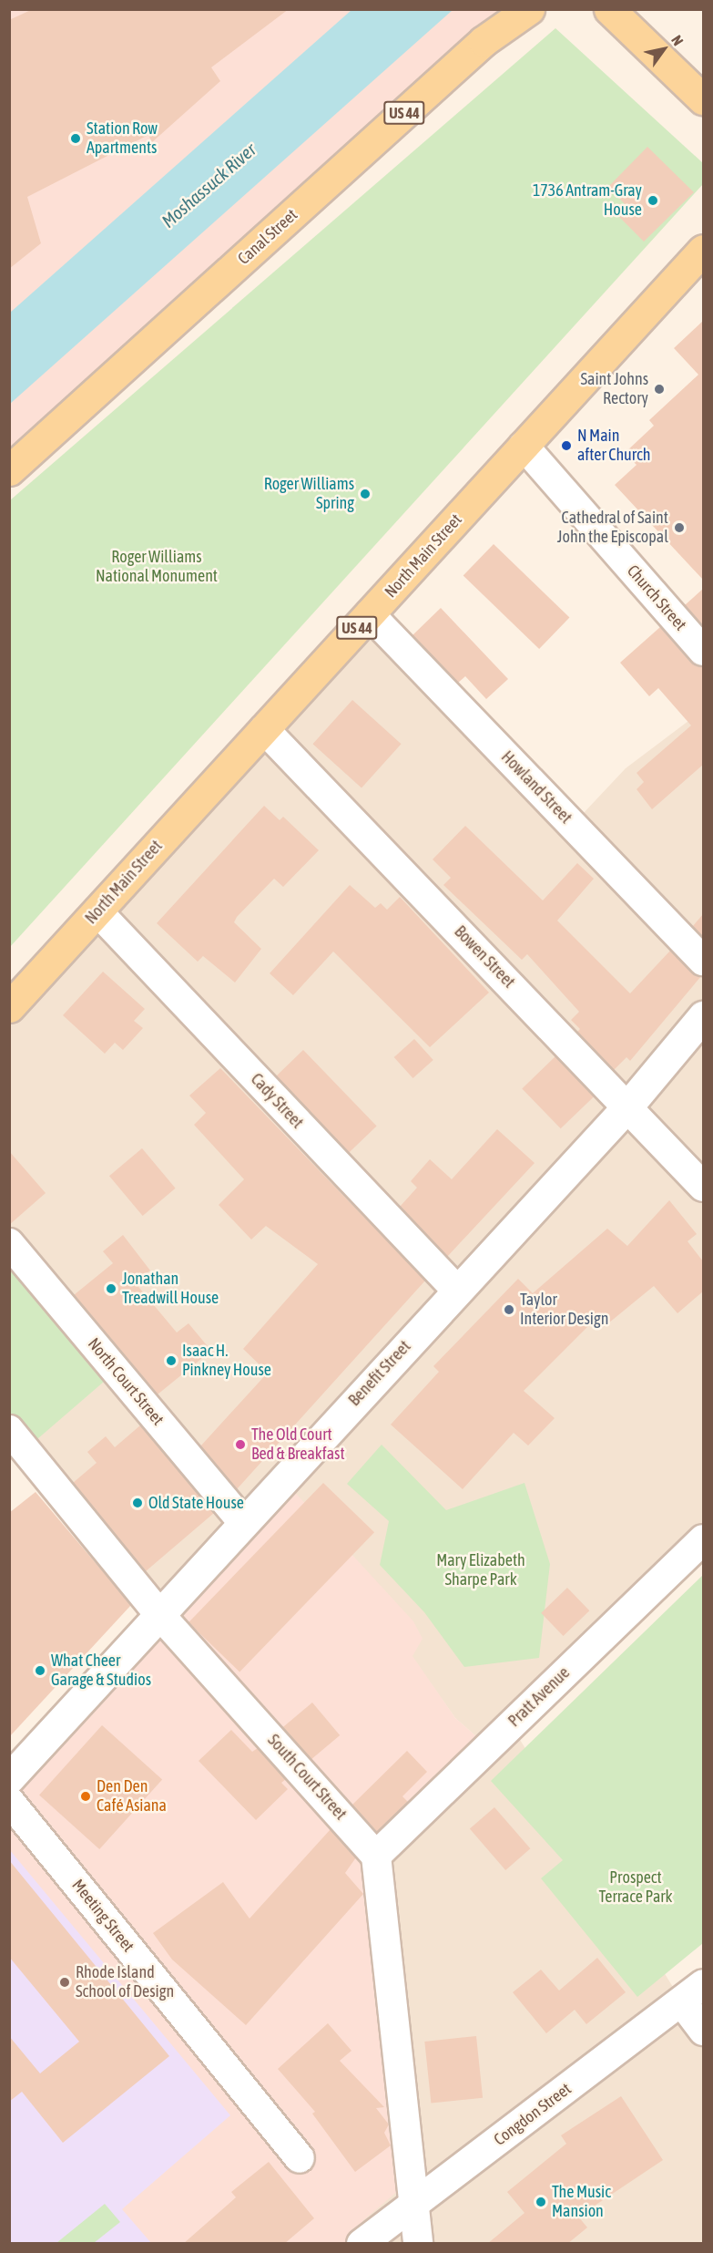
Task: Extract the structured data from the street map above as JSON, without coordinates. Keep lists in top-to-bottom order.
{
  "streets": {
    "main road": ["US 44", "Canal Street", "North Main Street"],
    "street": [
      "Church Street",
      "Howland Street",
      "Bowen Street",
      "Cady Street",
      "Benefit Street",
      "North Court Street",
      "Pratt Avenue",
      "South Court Street",
      "Meeting Street",
      "Congdon Street"
    ]
  },
  "crossings": [
    ["North Main Street", "Church Street"],
    ["North Main Street", "Howland Street"],
    ["North Main Street", "Bowen Street"],
    ["North Main Street", "Cady Street"],
    ["Bowen Street", "Benefit Street"],
    ["Cady Street", "Benefit Street"],
    ["Benefit Street", "North Court Street"],
    ["Benefit Street", "South Court Street"],
    ["Pratt Avenue", "South Court Street"]
  ],
  "water": ["Moshassuck River"],
  "parks": ["Roger Williams National Monument", "Mary Elizabeth Sharpe Park", "Prospect Terrace Park"],
  "places": [
    "Station Row Apartments",
    "1736 Antram-Gray House",
    "Saint Johns Rectory",
    "N Main after Church",
    "Roger Williams Spring",
    "Cathedral of Saint John the Episcopal",
    "Jonathan Treadwill House",
    "Taylor Interior Design",
    "Isaac H. Pinkney House",
    "The Old Court Bed & Breakfast",
    "Old State House",
    "What Cheer Garage & Studios",
    "Den Den Café Asiana",
    "Rhode Island School of Design",
    "The Music Mansion"
  ],
  "north": "top right"
}
